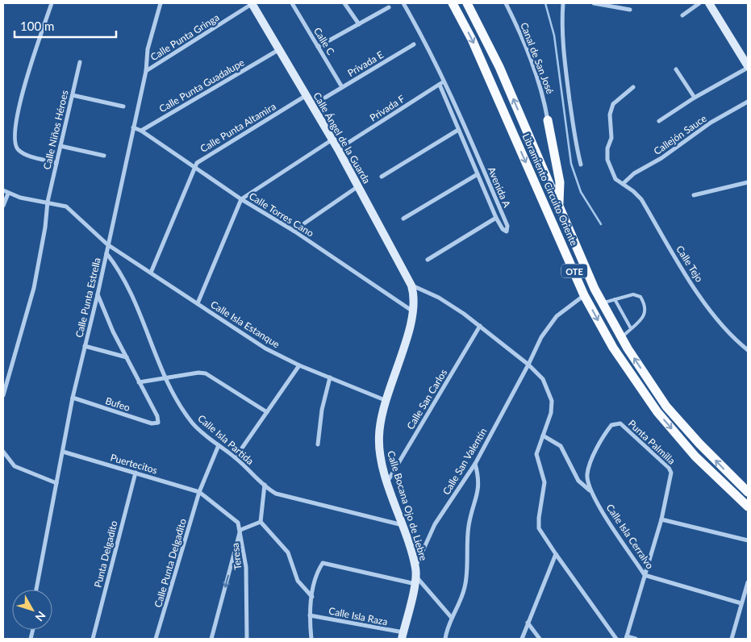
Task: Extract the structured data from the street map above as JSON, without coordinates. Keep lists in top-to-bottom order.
{
  "streets": {
    "main road": ["Libramiento Circuito Oriente", "OTE"],
    "street": [
      "Calle Punta Gringa",
      "Calle C",
      "Canal de San José",
      "Privada E",
      "Calle Punta Guadalupe",
      "Privada F",
      "Calle Punta Altamira",
      "Calle Niños Héroes",
      "Callejón Sauce",
      "Calle Ángel de la Guarda",
      "Avenida A",
      "Calle Torres Cano",
      "Calle Tejo",
      "Calle Punta Estrella",
      "Calle Isla Estanque",
      "Calle San Carlos",
      "Bufeo",
      "Calle Isla Partida",
      "Punta Palmilla",
      "Calle San Valentín",
      "Puertecitos",
      "Calle Bocana Ojo de Liebre",
      "Calle Isla Cerralvo",
      "Punta Delgadito",
      "Teresa",
      "Calle Punta Delgadito",
      "Calle Isla Raza"
    ]
  },
  "crossings": [
    ["Calle Punta Gringa", "Calle Ángel de la Guarda"],
    ["Calle Punta Gringa", "Calle Punta Estrella"],
    ["Calle C", "Privada E"],
    ["Calle Punta Guadalupe", "Calle Ángel de la Guarda"],
    ["Calle Punta Guadalupe", "Calle Torres Cano"],
    ["Privada F", "Calle Ángel de la Guarda"],
    ["Privada F", "Avenida A"],
    ["Calle Punta Altamira", "Calle Ángel de la Guarda"],
    ["Calle Punta Altamira", "Calle Torres Cano"],
    ["Calle Punta Altamira", "Calle Isla Estanque"],
    ["Calle Niños Héroes", "Calle Isla Estanque"],
    ["Callejón Sauce", "Calle Tejo"],
    ["Calle Ángel de la Guarda", "Calle Bocana Ojo de Liebre"],
    ["Libramiento Circuito Oriente", "Calle San Valentín"],
    ["Calle Torres Cano", "Calle Bocana Ojo de Liebre"],
    ["Calle Punta Estrella", "Calle Isla Estanque"],
    ["Calle Punta Estrella", "Bufeo"],
    ["Calle Punta Estrella", "Calle Isla Partida"],
    ["Calle Punta Estrella", "Puertecitos"],
    ["Calle Isla Estanque", "Calle Bocana Ojo de Liebre"],
    ["Calle San Carlos", "Calle Bocana Ojo de Liebre"],
    ["Calle Isla Partida", "Calle Bocana Ojo de Liebre"],
    ["Punta Palmilla", "Calle Isla Cerralvo"],
    ["Calle San Valentín", "Calle Bocana Ojo de Liebre"],
    ["Puertecitos", "Punta Delgadito"],
    ["Puertecitos", "Teresa"],
    ["Puertecitos", "Calle Punta Delgadito"],
    ["Calle Bocana Ojo de Liebre", "Calle Isla Raza"],
    ["Teresa", "Calle Punta Delgadito"]
  ],
  "scale_bar": "100 m",
  "north": "bottom right"
}
